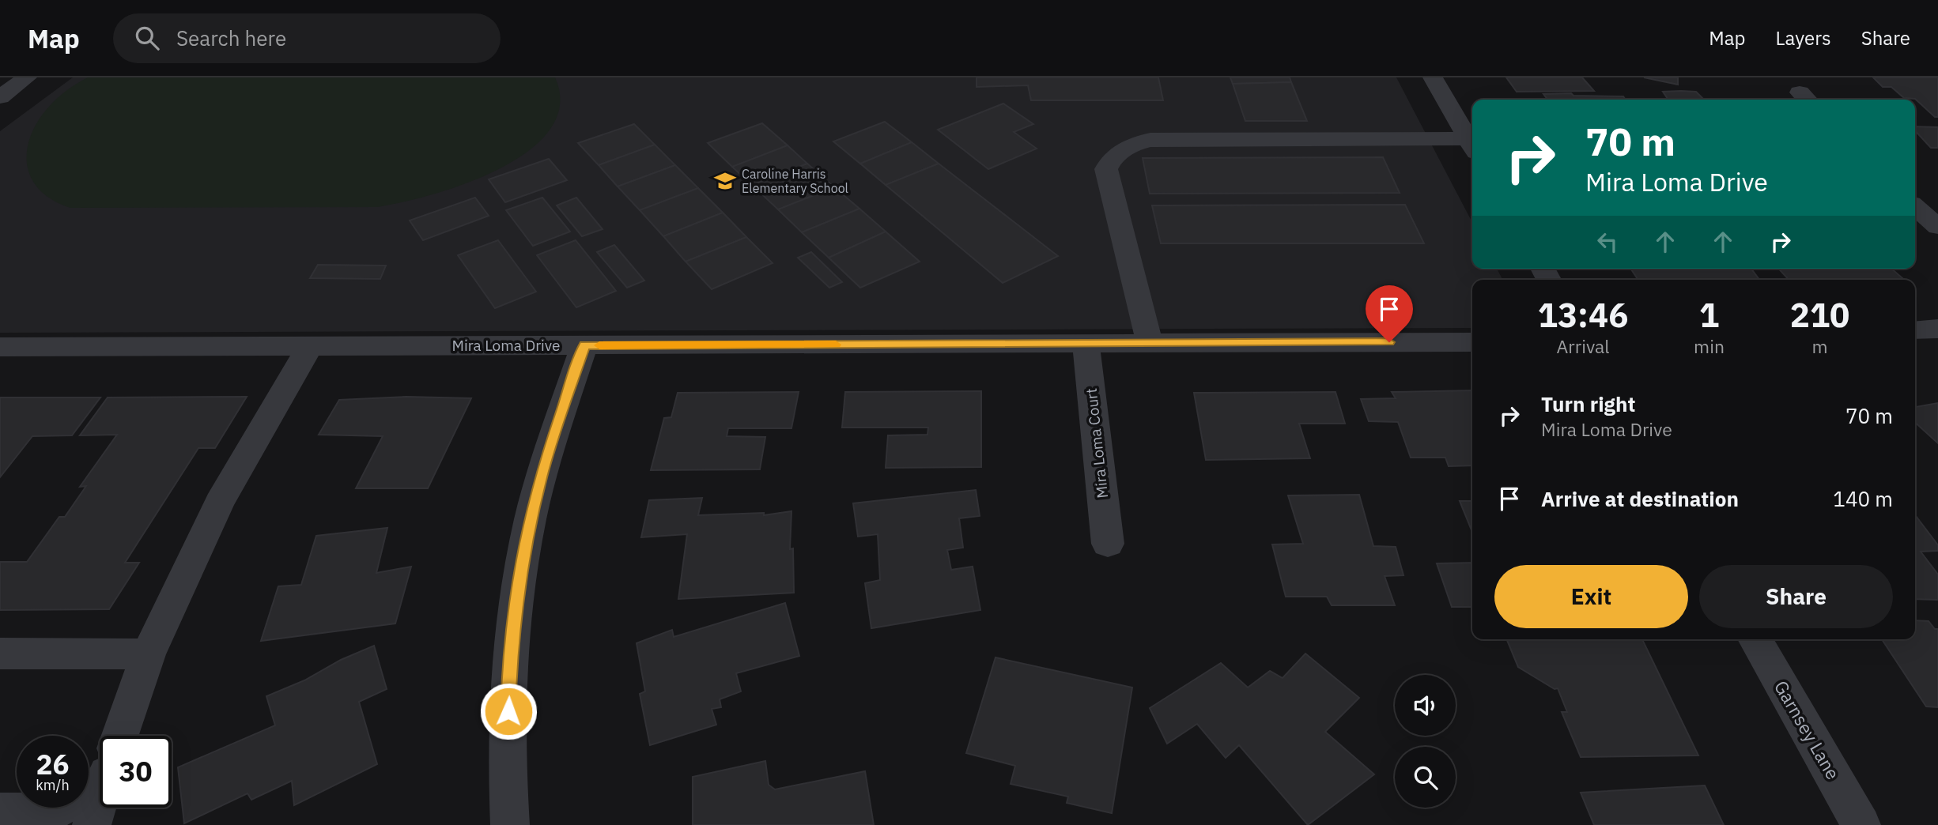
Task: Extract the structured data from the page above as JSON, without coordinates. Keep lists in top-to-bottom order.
{
  "streets": {
    "street": ["Mira Loma Drive", "Mira Loma Court", "Garnsey Lane"]
  },
  "crossings": [
    ["Mira Loma Drive", "Mira Loma Court"]
  ],
  "places": {
    "school or university": ["Caroline Harris Elementary School"]
  },
  "page": {
    "header": "Map",
    "search": "Search here",
    "nav": ["Map", "Layers", "Share"],
    "turn": ["70 m", "Mira Loma Drive"],
    "eta": [
      "13:46",
      "Arrival",
      "1",
      "min",
      "210",
      "m"
    ],
    "list": [
      {
        "name": "Turn right",
        "note": "Mira Loma Drive",
        "value": "70 m"
      },
      {
        "name": "Arrive at destination",
        "value": "140 m"
      }
    ],
    "buttons": ["Exit", "Share"],
    "speed": "26 km/h",
    "limit": "30"
  }
}
